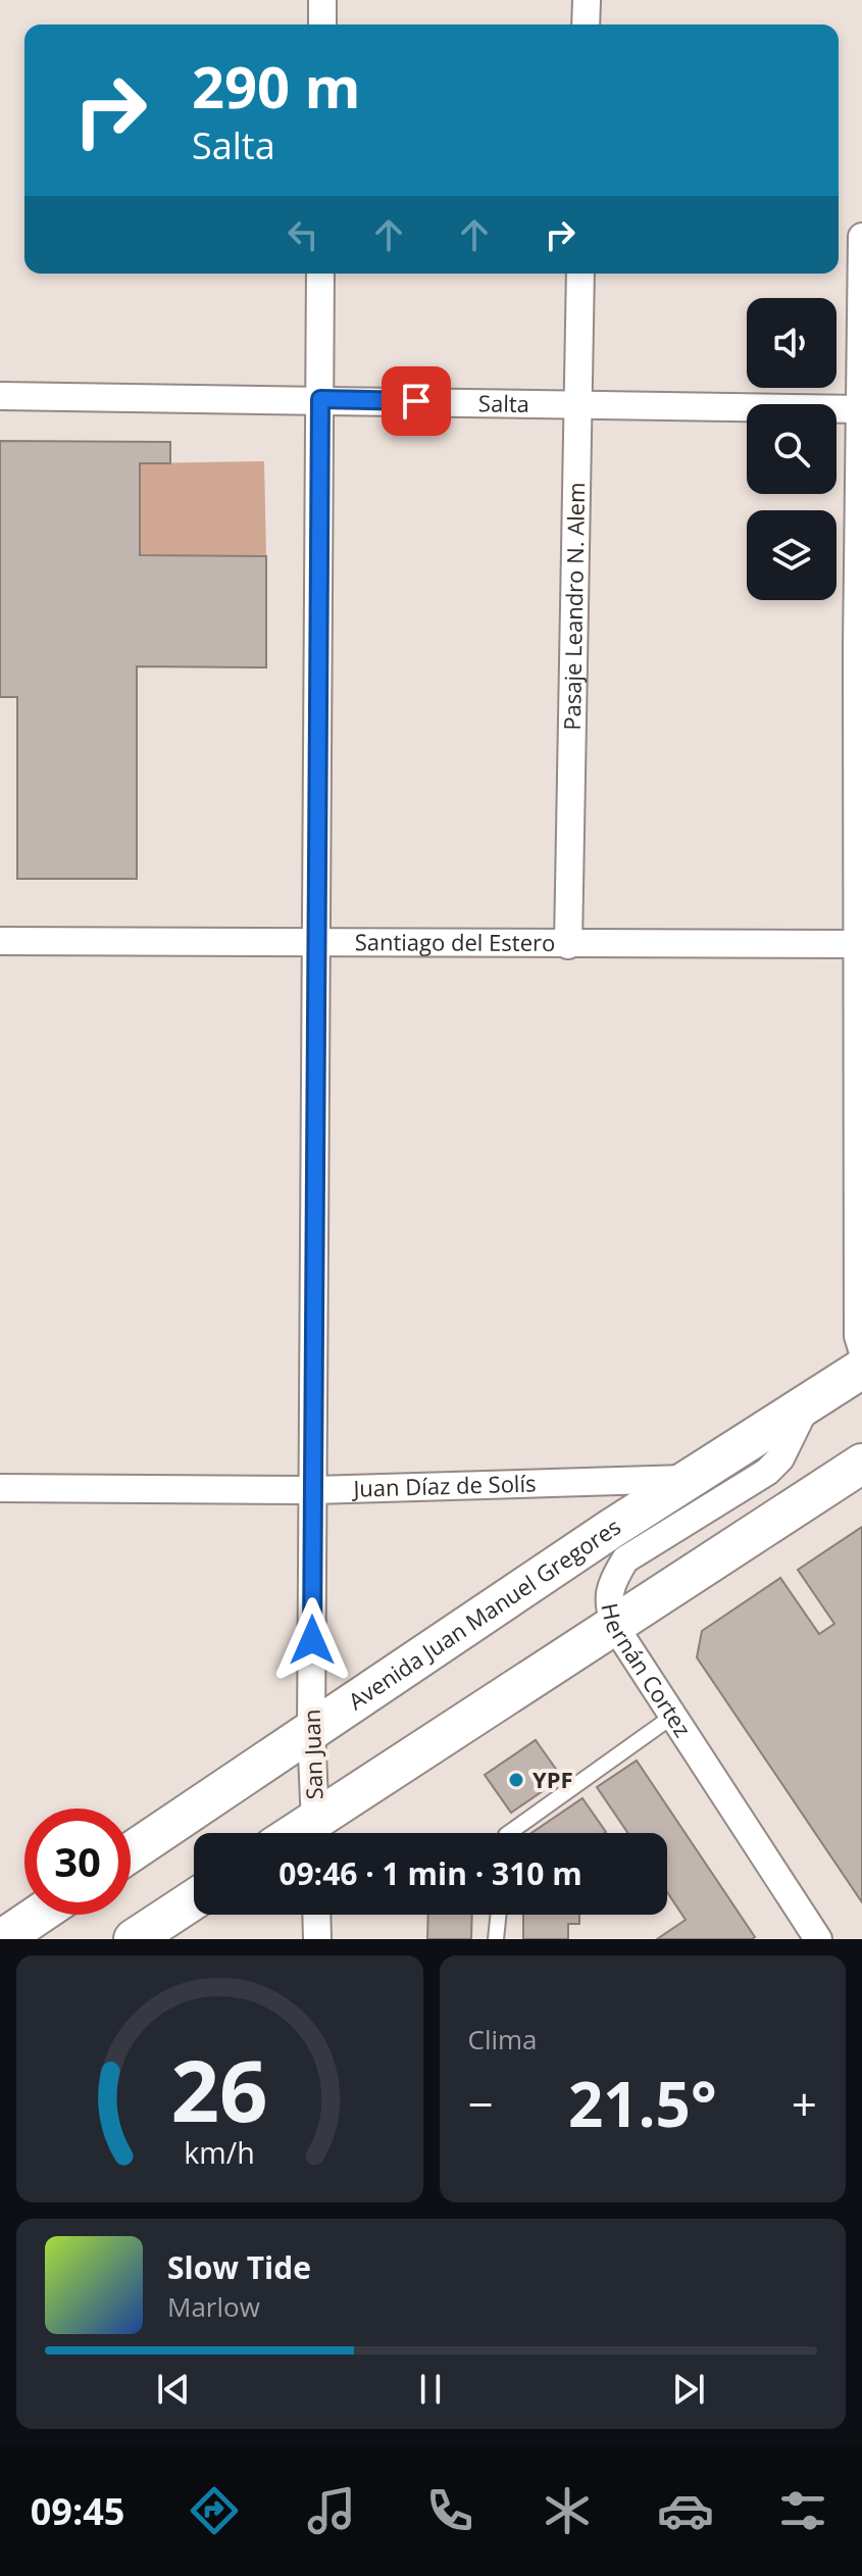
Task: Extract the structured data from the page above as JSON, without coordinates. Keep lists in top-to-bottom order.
{
  "streets": {
    "main road": ["Avenida Juan Manuel Gregores"],
    "street": [
      "Salta",
      "Pasaje Leandro N. Alem",
      "Santiago del Estero",
      "Juan Díaz de Solís",
      "Hernán Cortez",
      "San Juan"
    ]
  },
  "crossings": [
    ["Salta", "Pasaje Leandro N. Alem"],
    ["Salta", "San Juan"],
    ["Pasaje Leandro N. Alem", "Santiago del Estero"],
    ["Santiago del Estero", "San Juan"],
    ["Juan Díaz de Solís", "Avenida Juan Manuel Gregores"],
    ["Juan Díaz de Solís", "San Juan"],
    ["Avenida Juan Manuel Gregores", "Hernán Cortez"],
    ["Avenida Juan Manuel Gregores", "San Juan"]
  ],
  "places": ["YPF"],
  "page": {
    "turn": ["290 m", "Salta"],
    "limit": "30",
    "trip": "09:46 · 1 min · 310 m",
    "tile": "Clima",
    "heat": ["−", "21.5°", "+"],
    "song": ["Slow Tide", "Marlow"],
    "tabs": "09:45",
    "gauge": ["26", "km/h"]
  }
}
